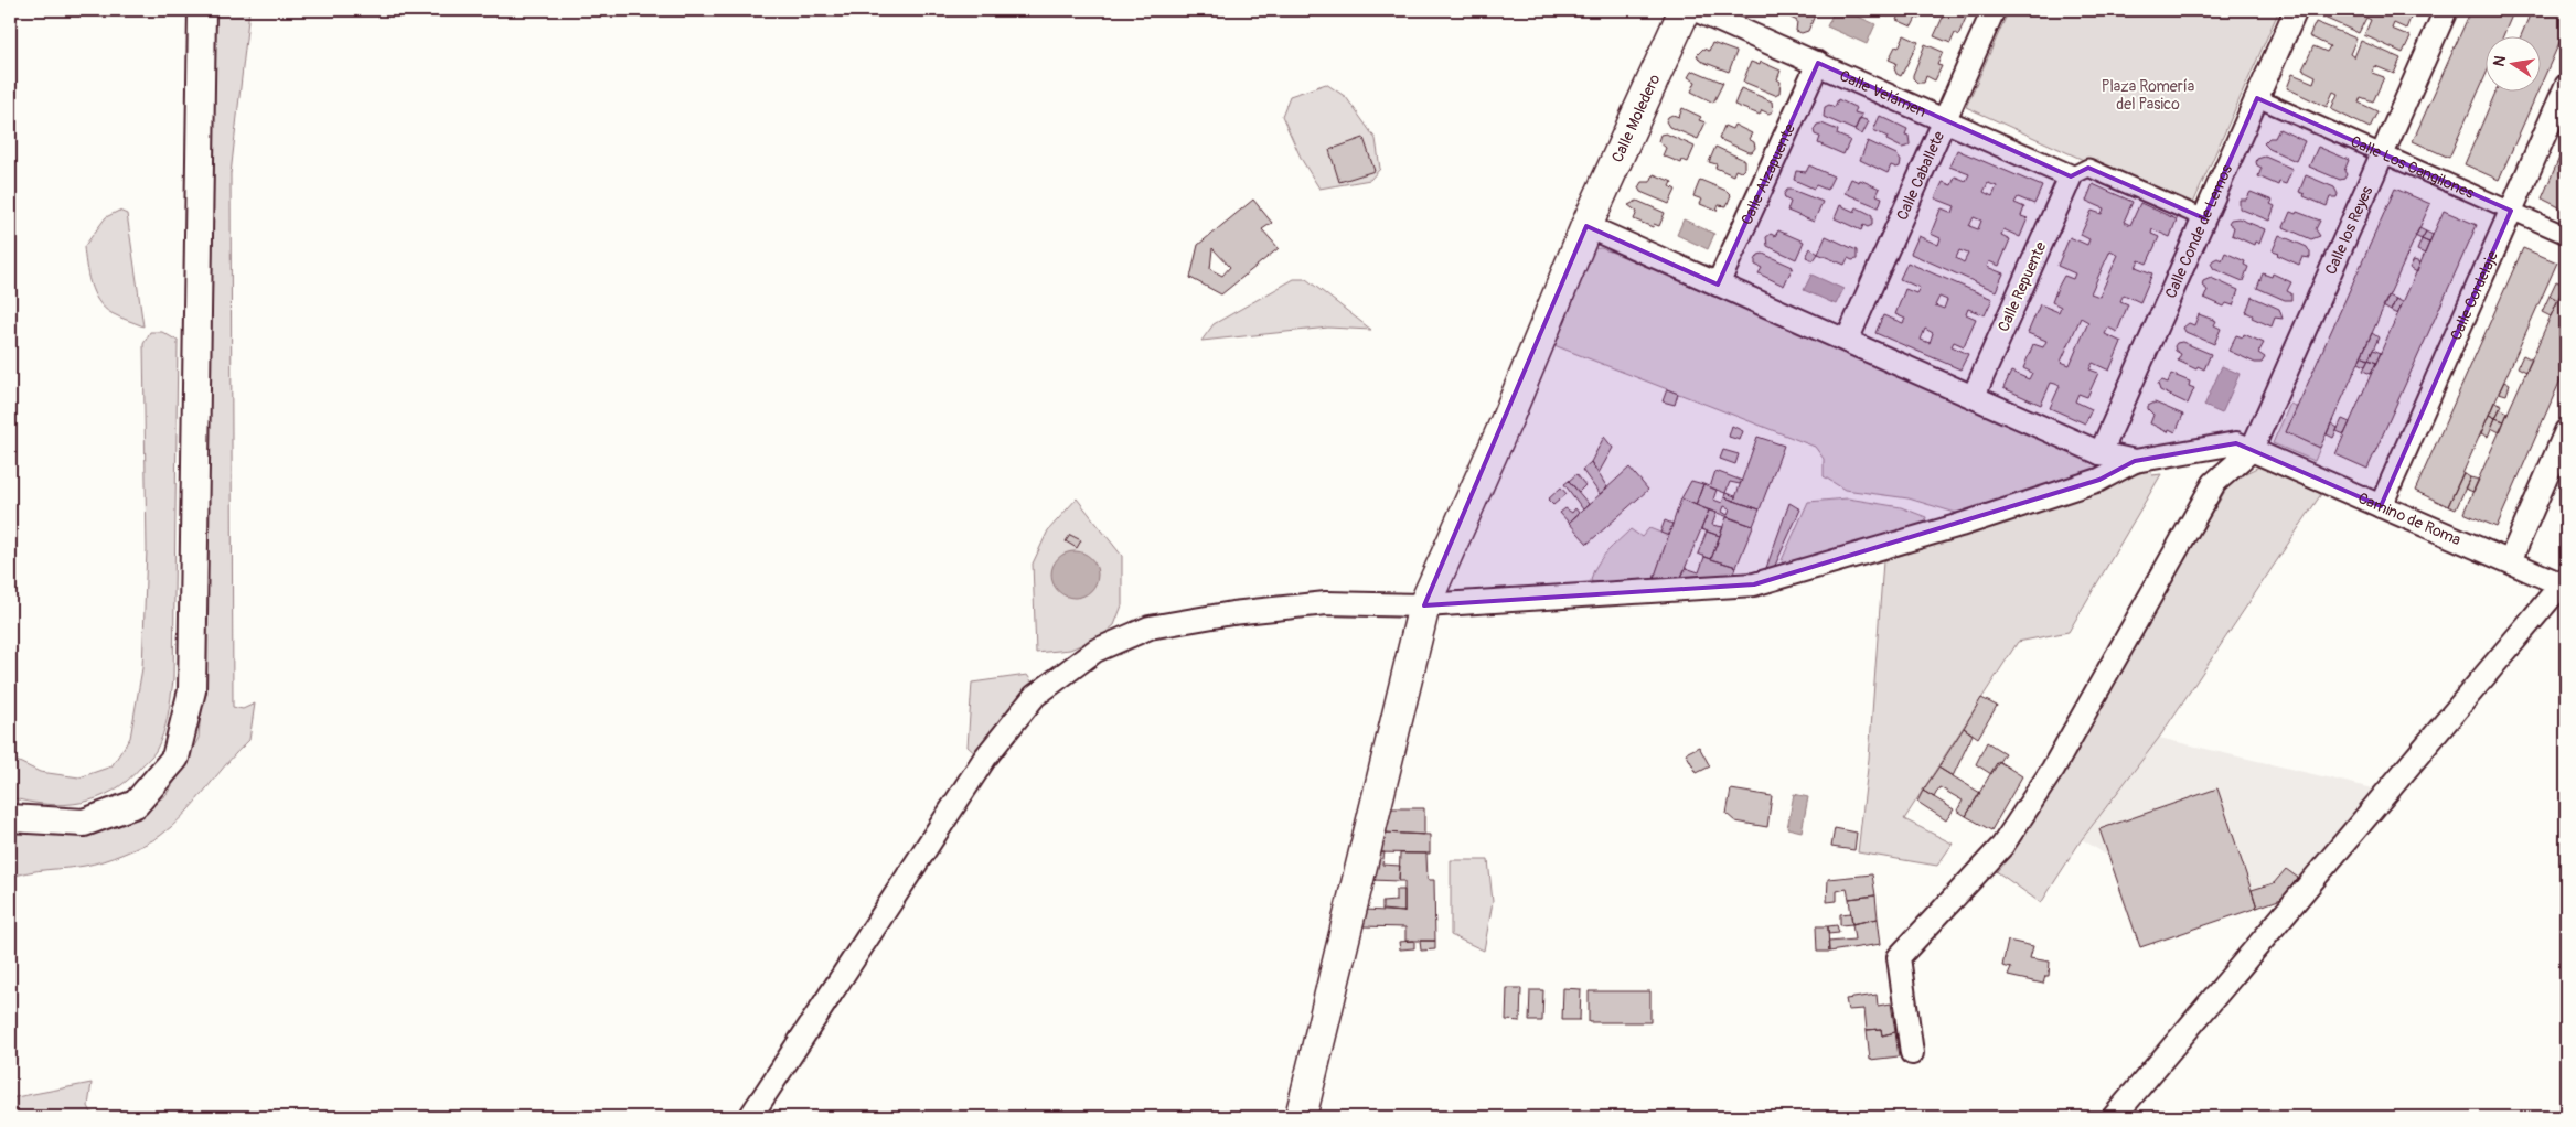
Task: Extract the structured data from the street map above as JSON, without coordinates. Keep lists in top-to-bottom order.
{
  "streets": {
    "main road": ["Calle Moledero"],
    "street": [
      "Calle Velámen",
      "Calle Los Cangilones",
      "Calle Alzapuente",
      "Calle Caballete",
      "Calle los Reyes",
      "Calle Conde de Lemos",
      "Calle Repuente",
      "Calle Cordelaje",
      "Camino de Roma"
    ]
  },
  "crossings": [
    ["Calle Velámen", "Calle Alzapuente"],
    ["Calle Velámen", "Calle Caballete"],
    ["Calle Velámen", "Calle Repuente"],
    ["Calle Los Cangilones", "Calle los Reyes"],
    ["Calle Los Cangilones", "Calle Conde de Lemos"],
    ["Calle Los Cangilones", "Calle Cordelaje"],
    ["Calle los Reyes", "Camino de Roma"],
    ["Calle Cordelaje", "Camino de Roma"]
  ],
  "parks": ["Plaza Romería del Pasico"],
  "north": "left"
}
